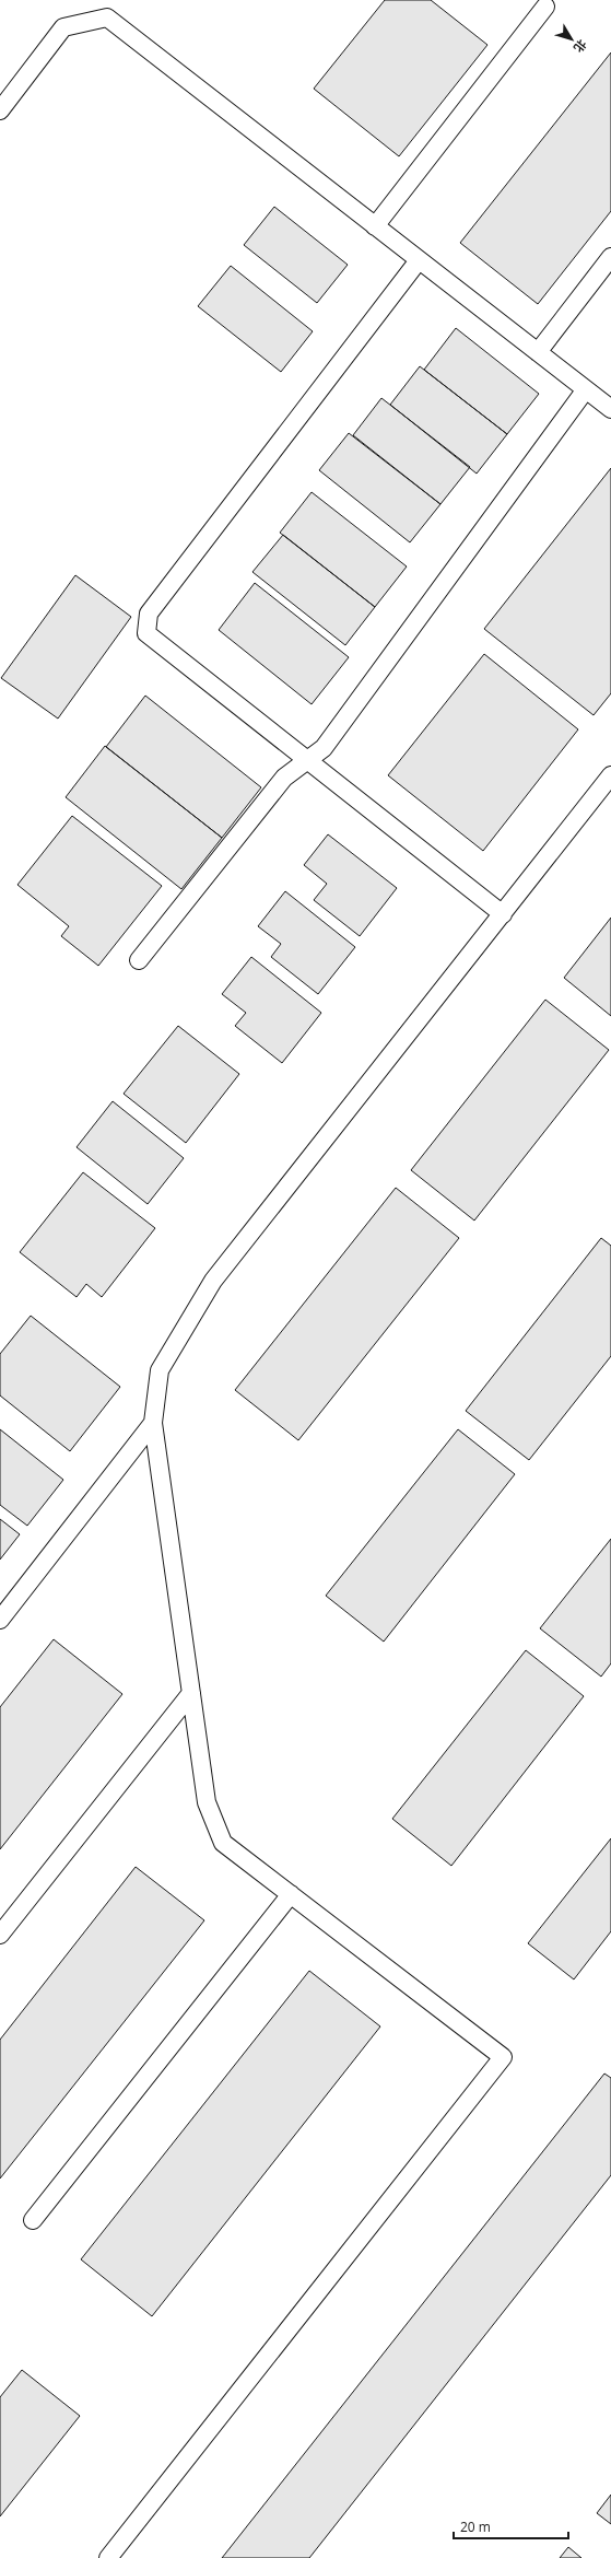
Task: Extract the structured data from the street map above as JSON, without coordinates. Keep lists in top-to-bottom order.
{
  "scale_bar": "20 m",
  "north": "bottom right"
}
